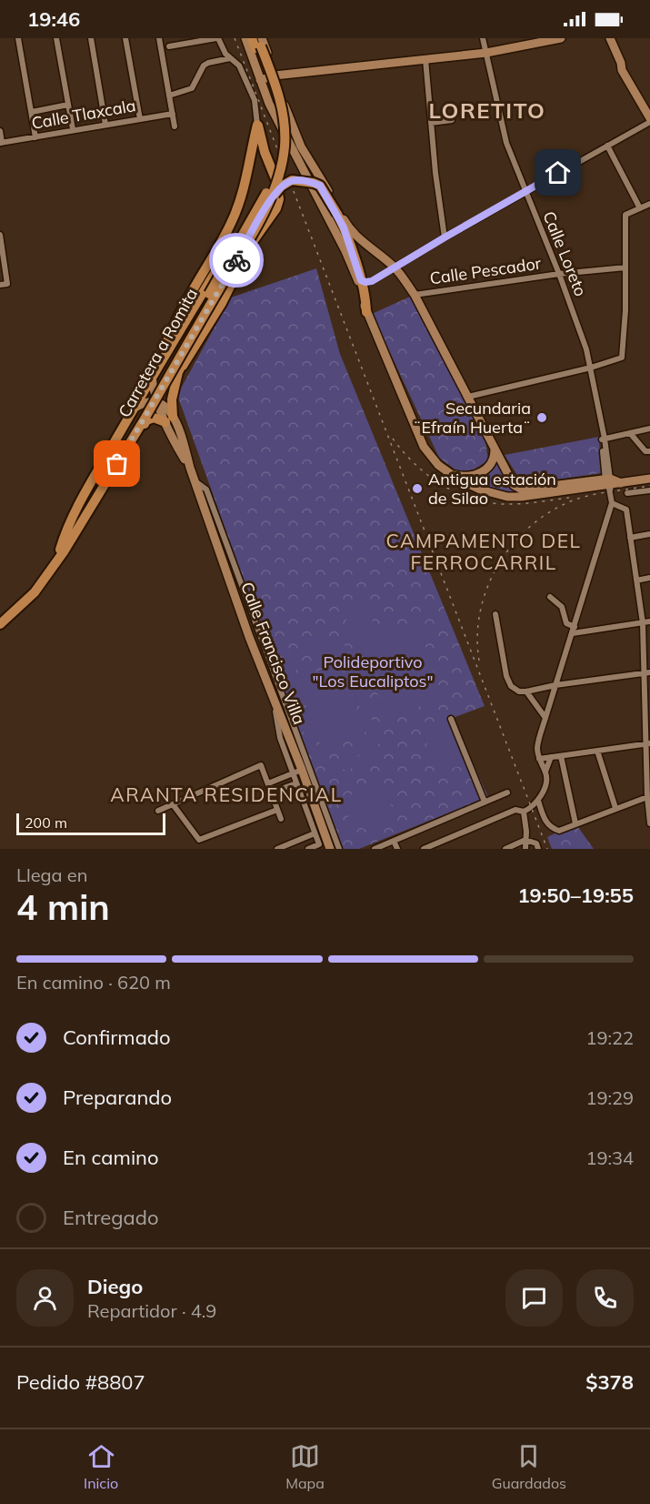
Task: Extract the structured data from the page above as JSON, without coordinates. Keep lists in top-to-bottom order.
{
  "streets": {
    "main road": ["Carretera a Romita"],
    "street": [
      "Calle Tlaxcala",
      "Calle Loreto",
      "Calle Pescador",
      "Calle Francisco Villa"
    ]
  },
  "crossings": [
    ["Calle Loreto", "Calle Pescador"]
  ],
  "districts": ["LORETITO", "CAMPAMENTO DEL FERROCARRIL", "ARANTA RESIDENCIAL"],
  "parks": ["Polideportivo \"Los Eucaliptos\""],
  "places": ["Secundaria ¨Efraín Huerta¨", "Antigua estación de Silao"],
  "scale_bar": "200 m",
  "page": {
    "status": "19:46",
    "scale": "200 m",
    "heading": ["4 min", "Llega en", "19:50–19:55"],
    "panel": [
      "Diego",
      "Repartidor · 4.9",
      "Pedido #8807",
      "$378"
    ],
    "bar": "En camino · 620 m",
    "list": [
      ["Confirmado", "19:22"],
      ["Preparando", "19:29"],
      ["En camino", "19:34"],
      "Entregado"
    ],
    "tabs": ["Inicio", "Mapa", "Guardados"]
  }
}
